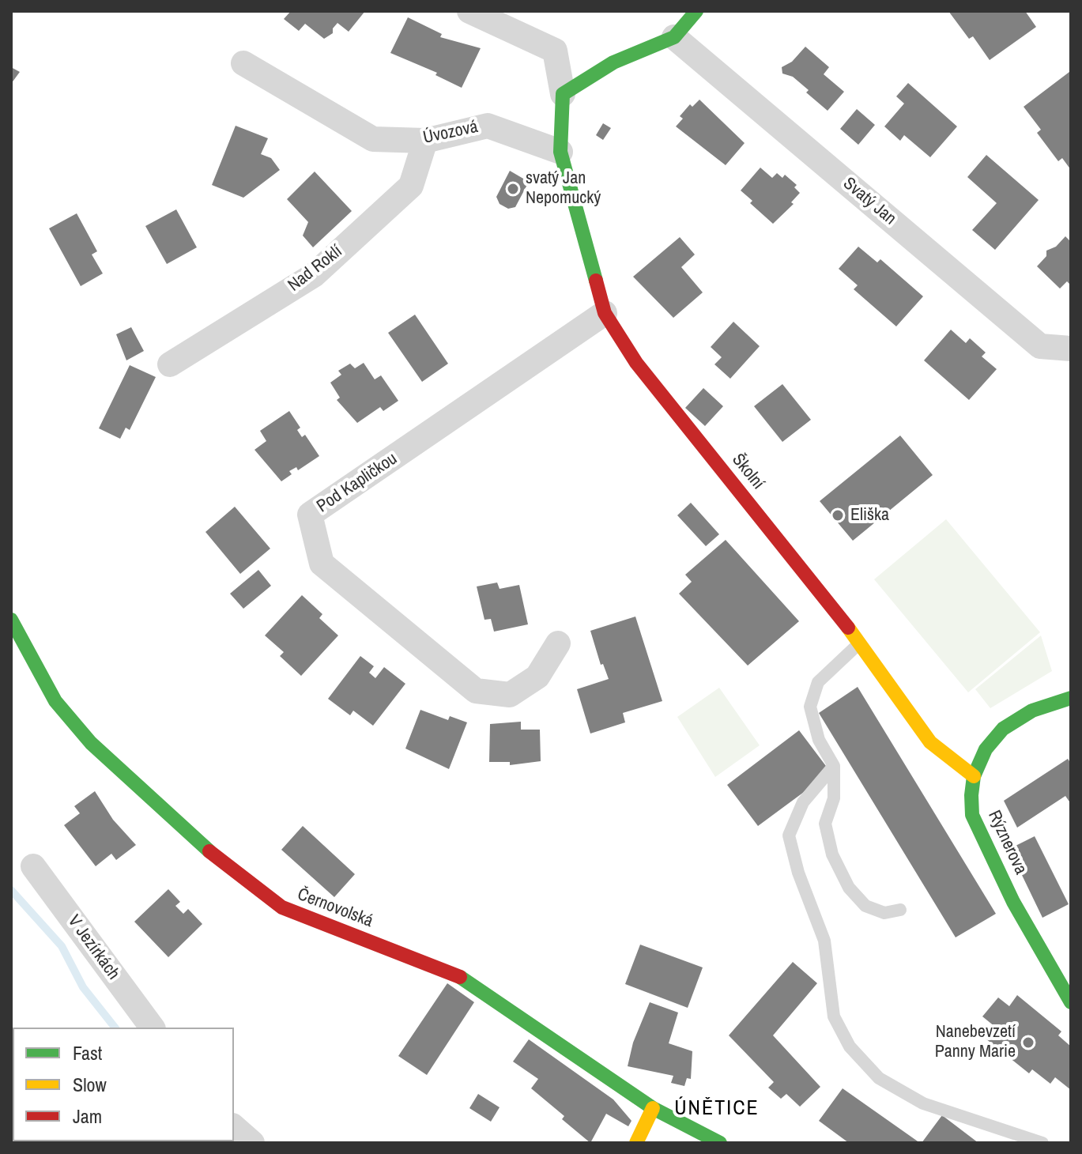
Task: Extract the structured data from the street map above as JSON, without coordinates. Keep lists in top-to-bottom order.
{
  "streets": {
    "street": [
      "Úvozová",
      "Svatý Jan",
      "Nad Roklí",
      "Školní",
      "Pod Kapličkou",
      "Rýznerova",
      "Černovolská",
      "V Jezírkách"
    ]
  },
  "crossings": [
    ["Úvozová", "Nad Roklí"],
    ["Úvozová", "Školní"],
    ["Školní", "Pod Kapličkou"],
    ["Školní", "Rýznerova"]
  ],
  "districts": ["ÚNĚTICE"],
  "places": ["svatý Jan Nepomucký", "Eliška", "Nanebevzetí Panny Marie"],
  "legend": ["Fast", "Slow", "Jam"]
}
